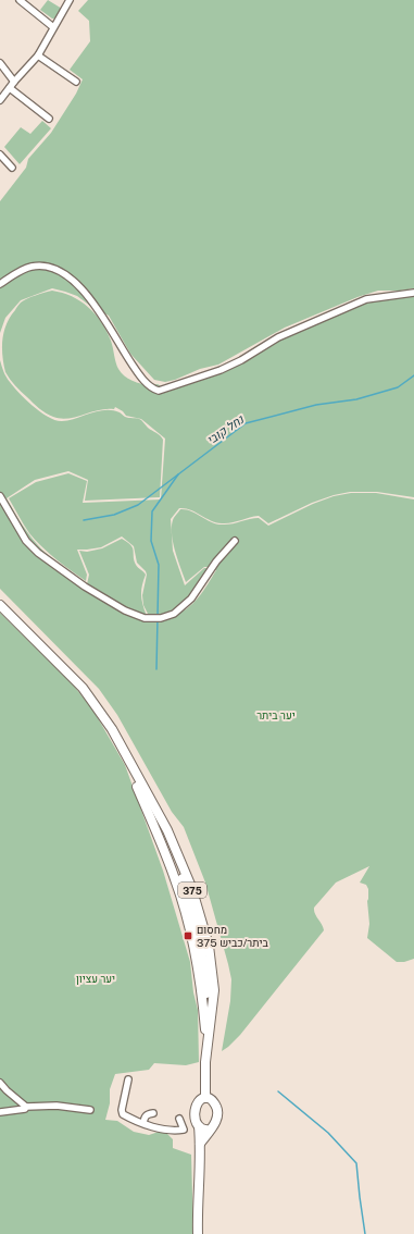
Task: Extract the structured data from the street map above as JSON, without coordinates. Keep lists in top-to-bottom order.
{
  "water": ["נחל קובי"],
  "parks": ["יער ביתר", "יער עציון"],
  "places": {
    "transit": ["מחסום ביתר/כביש 375"]
  }
}
